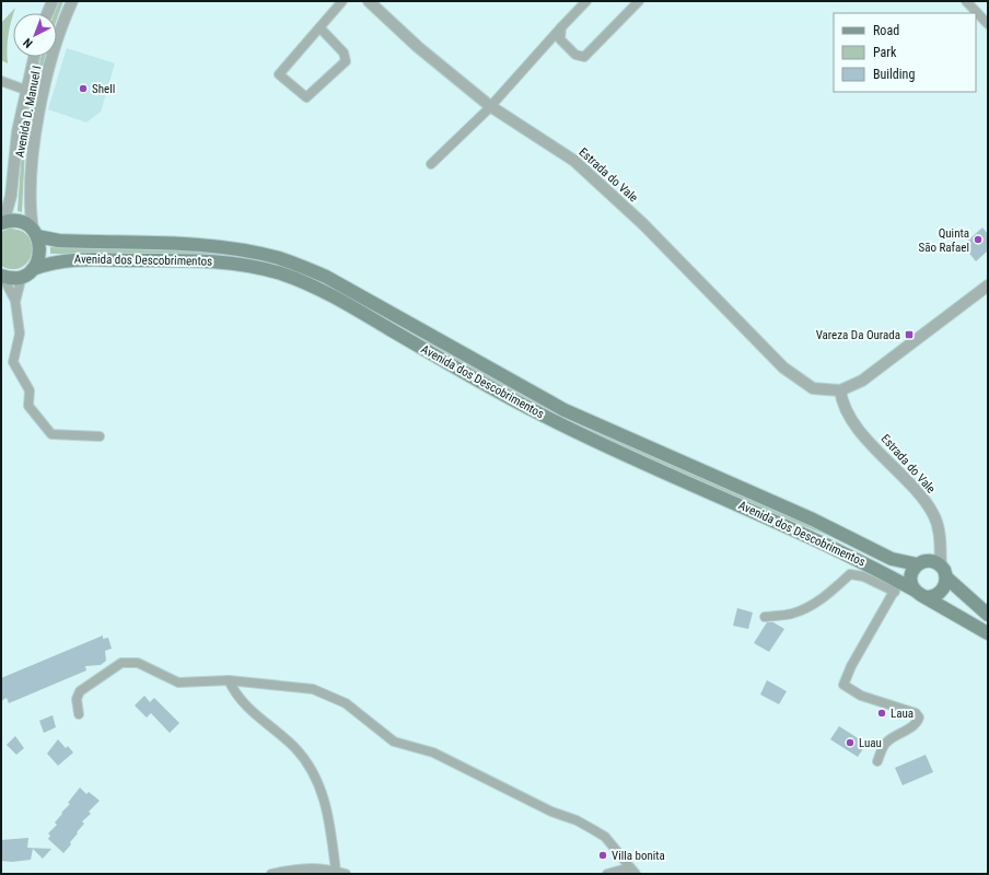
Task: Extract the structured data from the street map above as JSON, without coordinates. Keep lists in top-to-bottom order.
{
  "streets": {
    "main road": ["Avenida dos Descobrimentos"],
    "street": ["Avenida D. Manuel I", "Estrada do Vale"]
  },
  "crossings": [
    ["Avenida D. Manuel I", "Avenida dos Descobrimentos"],
    ["Estrada do Vale", "Avenida dos Descobrimentos"]
  ],
  "places": {
    "other": [
      "Shell",
      "Quinta São Rafael",
      "Laua",
      "Luau",
      "Villa bonita"
    ],
    "transit": ["Vareza Da Ourada"]
  },
  "legend": ["Road", "Park", "Building"],
  "north": "bottom left"
}
